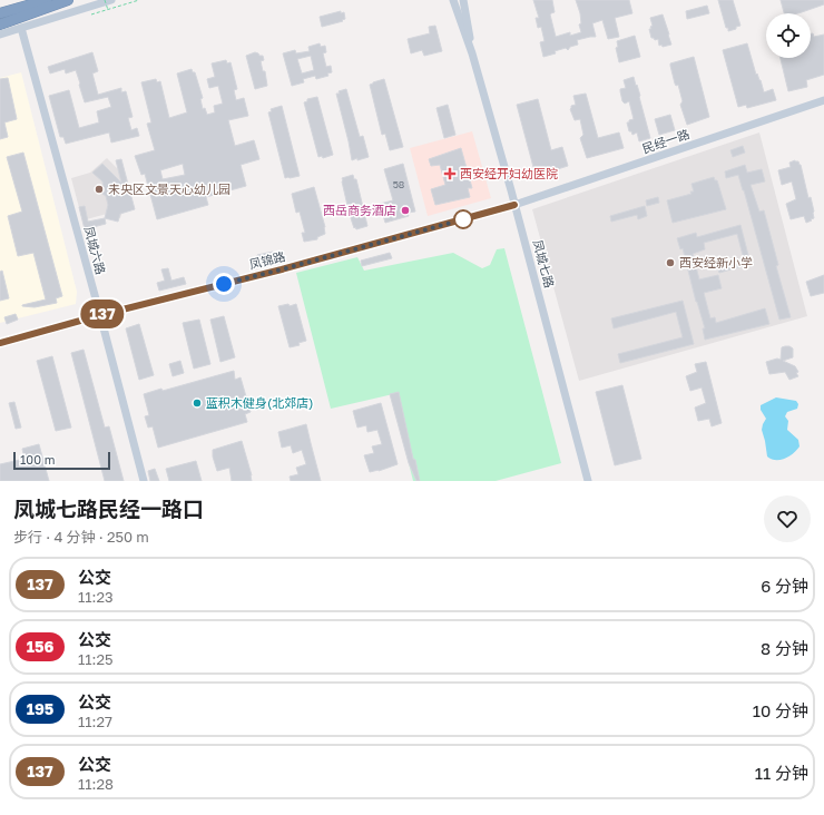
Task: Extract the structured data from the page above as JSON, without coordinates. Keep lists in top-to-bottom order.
{
  "streets": {
    "street": [
      "民经一路",
      "凤城六路",
      "凤锦路",
      "凤城七路"
    ]
  },
  "crossings": [
    ["民经一路", "凤锦路"],
    ["民经一路", "凤城七路"],
    ["凤城六路", "凤锦路"],
    ["凤锦路", "凤城七路"]
  ],
  "places": {
    "health": ["西安经开妇幼医院"],
    "other": [
      "未央区文景天心幼儿园",
      "西岳商务酒店",
      "西安经新小学",
      "蓝积木健身(北郊店)"
    ]
  },
  "lines": ["bus line 137"],
  "house_numbers": ["58"],
  "scale_bar": "100 m",
  "page": {
    "on_map": "137",
    "scale": "100 m",
    "heading": ["凤城七路民经一路口", "步行 · 4 分钟 · 250 m"],
    "list": [
      {
        "mark": "137",
        "name": "公交",
        "note": "11:23",
        "value": "6 分钟"
      },
      {
        "mark": "156",
        "name": "公交",
        "note": "11:25",
        "value": "8 分钟"
      },
      {
        "mark": "195",
        "name": "公交",
        "note": "11:27",
        "value": "10 分钟"
      },
      {
        "mark": "137",
        "name": "公交",
        "note": "11:28",
        "value": "11 分钟"
      }
    ]
  }
}
